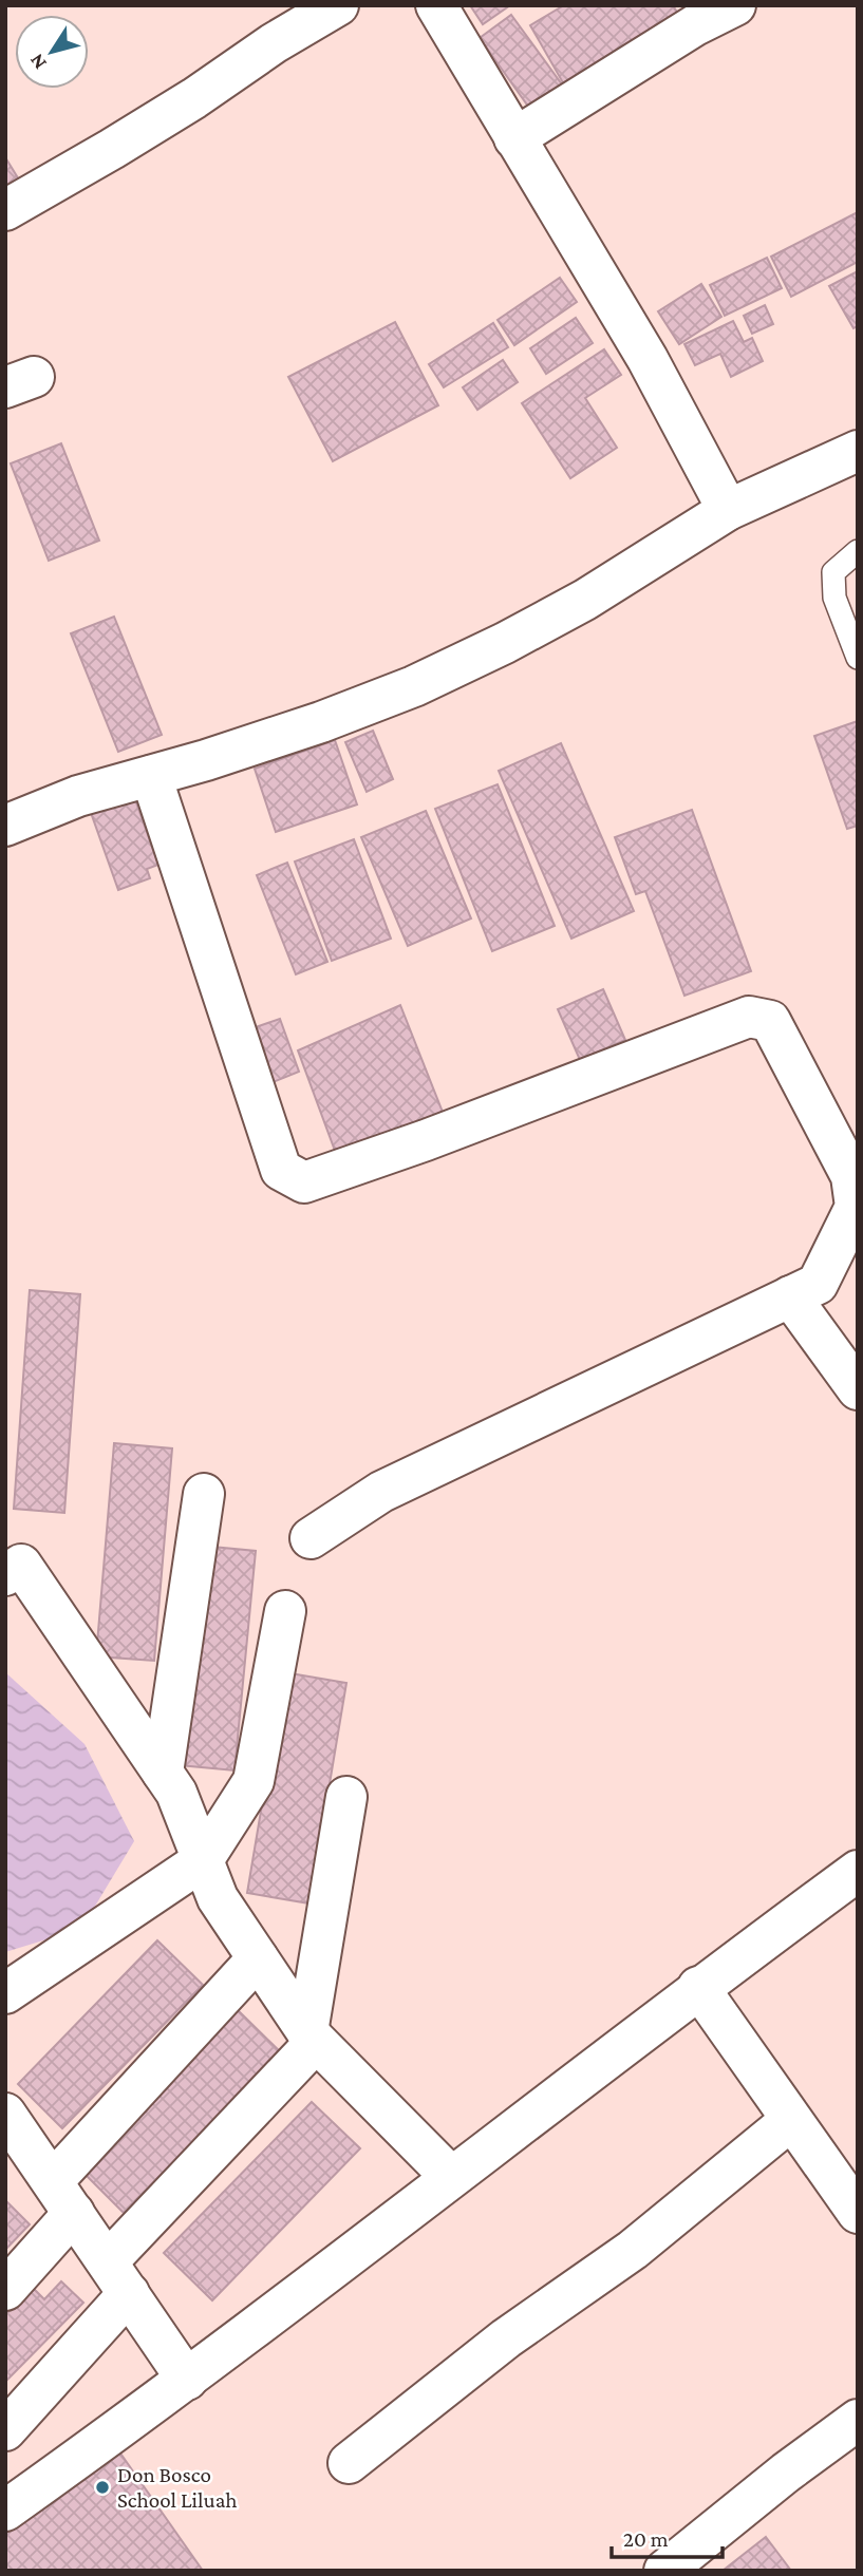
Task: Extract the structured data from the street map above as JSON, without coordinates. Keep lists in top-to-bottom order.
{
  "places": ["Don Bosco School Liluah"],
  "scale_bar": "20 m",
  "north": "bottom left"
}
